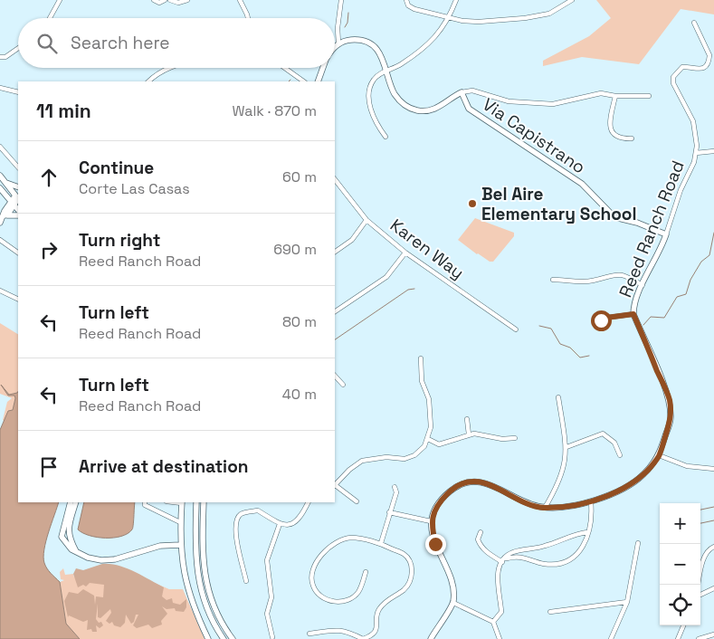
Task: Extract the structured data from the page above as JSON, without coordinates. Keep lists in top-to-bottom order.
{
  "streets": {
    "street": ["Via Capistrano", "Reed Ranch Road", "Karen Way"]
  },
  "crossings": [
    ["Via Capistrano", "Reed Ranch Road"]
  ],
  "places": ["Bel Aire Elementary School"],
  "page": {
    "search": "Search here",
    "heading": ["11 min", "Walk · 870 m"],
    "list": [
      ["Continue", "Corte Las Casas", "60 m"],
      ["Turn right", "Reed Ranch Road", "690 m"],
      ["Turn left", "Reed Ranch Road", "80 m"],
      ["Turn left", "Reed Ranch Road", "40 m"],
      "Arrive at destination"
    ],
    "map_buttons": ["+", "−"]
  }
}
